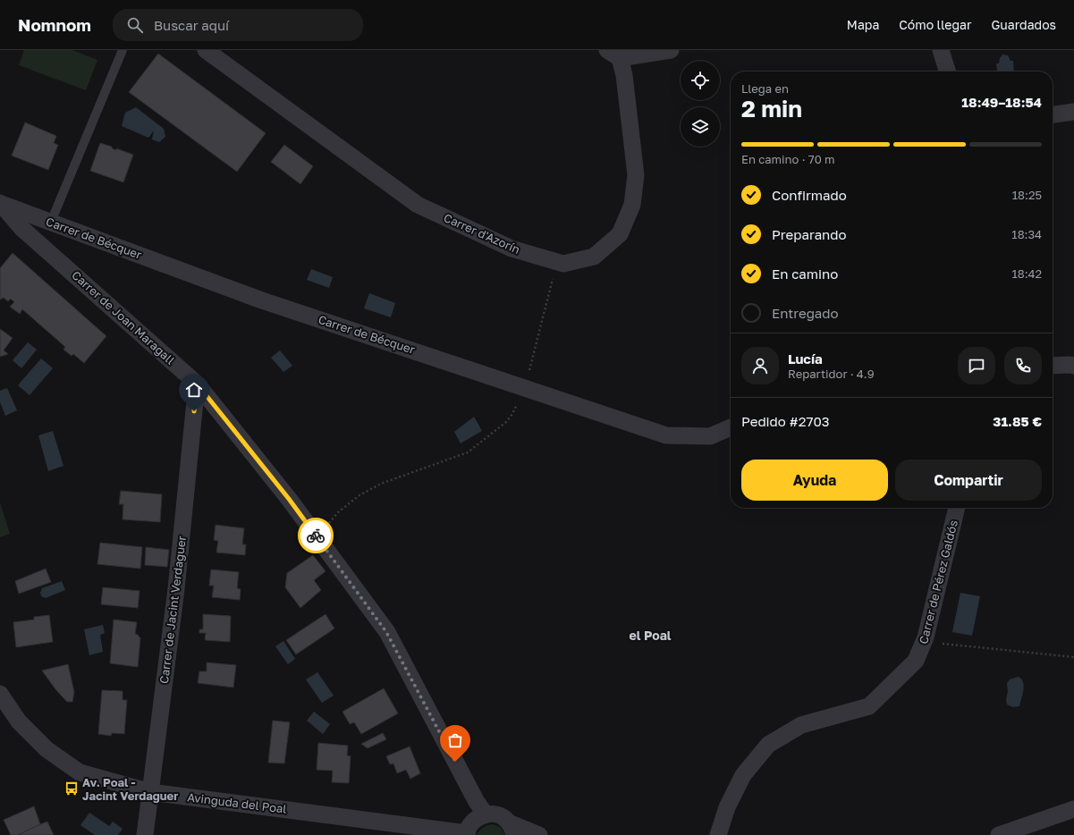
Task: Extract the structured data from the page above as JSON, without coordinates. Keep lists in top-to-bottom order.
{
  "streets": {
    "street": [
      "Carrer d'Azorín",
      "Carrer de Bécquer",
      "Carrer de Joan Maragall",
      "Carrer de Pérez Galdós",
      "Carrer de Jacint Verdaguer",
      "Avinguda del Poal"
    ]
  },
  "crossings": [
    ["Carrer de Bécquer", "Carrer de Joan Maragall"],
    ["Carrer de Joan Maragall", "Carrer de Jacint Verdaguer"],
    ["Carrer de Jacint Verdaguer", "Avinguda del Poal"]
  ],
  "districts": ["el Poal"],
  "places": {
    "bus stop": ["Av. Poal - Jacint Verdaguer"]
  },
  "page": {
    "header": "Nomnom",
    "search": "Buscar aquí",
    "nav": ["Mapa", "Cómo llegar", "Guardados"],
    "heading": ["2 min", "Llega en", "18:49–18:54"],
    "panel": [
      "Lucía",
      "Repartidor · 4.9",
      "Pedido #2703",
      "31.85 €"
    ],
    "bar": "En camino · 70 m",
    "list": [
      ["Confirmado", "18:25"],
      ["Preparando", "18:34"],
      ["En camino", "18:42"],
      "Entregado"
    ],
    "buttons": ["Ayuda", "Compartir"]
  }
}
